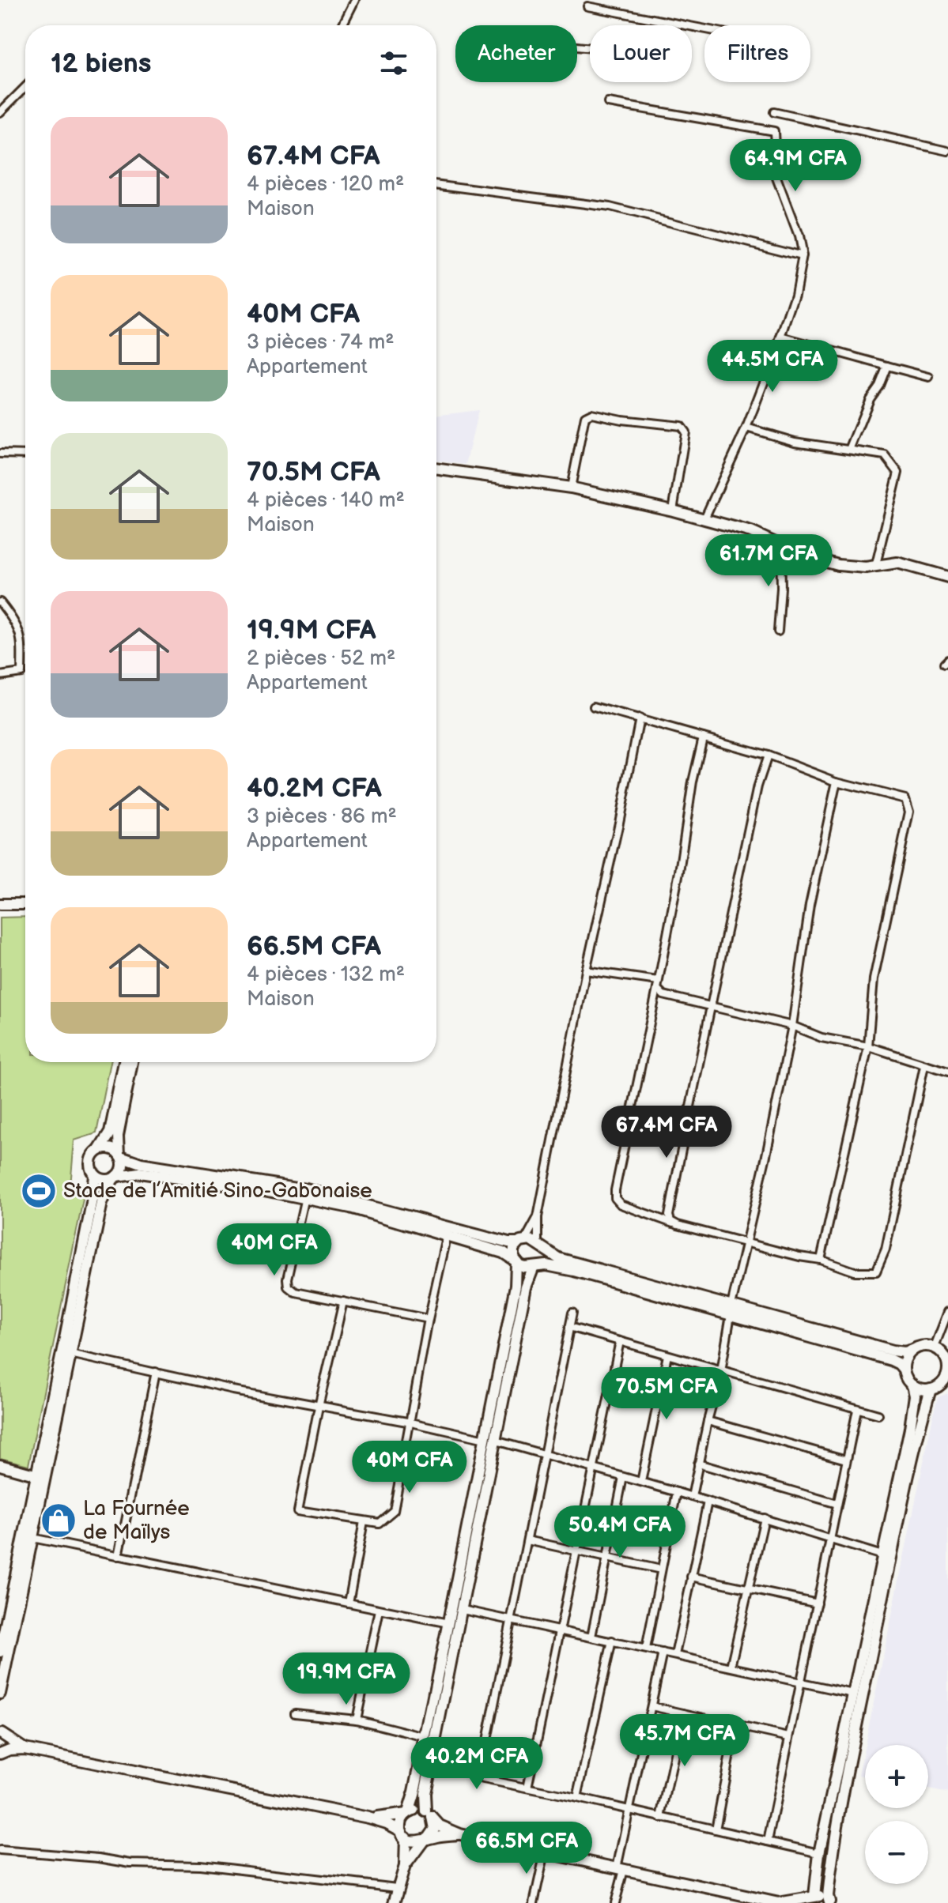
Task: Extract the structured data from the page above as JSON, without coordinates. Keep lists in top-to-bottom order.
{
  "places": {
    "sports": ["Stade de l’Amitié Sino-Gabonaise"],
    "shop": ["La Fournée de Maïlys"]
  },
  "page": {
    "chip": ["Acheter", "Louer", "Filtres"],
    "heading": "12 biens",
    "list": [
      {
        "name": "67.4M CFA",
        "note": "4 pièces · 120 m² · Maison"
      },
      {
        "name": "40M CFA",
        "note": "3 pièces · 74 m² · Appartement"
      },
      {
        "name": "70.5M CFA",
        "note": "4 pièces · 140 m² · Maison"
      },
      {
        "name": "19.9M CFA",
        "note": "2 pièces · 52 m² · Appartement"
      },
      {
        "name": "40.2M CFA",
        "note": "3 pièces · 86 m² · Appartement"
      },
      {
        "name": "66.5M CFA",
        "note": "4 pièces · 132 m² · Maison"
      }
    ],
    "price": [
      "64.9M CFA",
      "44.5M CFA",
      "61.7M CFA",
      "67.4M CFA",
      "40M CFA",
      "70.5M CFA",
      "40M CFA",
      "50.4M CFA",
      "19.9M CFA",
      "45.7M CFA",
      "40.2M CFA",
      "66.5M CFA"
    ],
    "map_buttons": ["+", "−"]
  }
}
